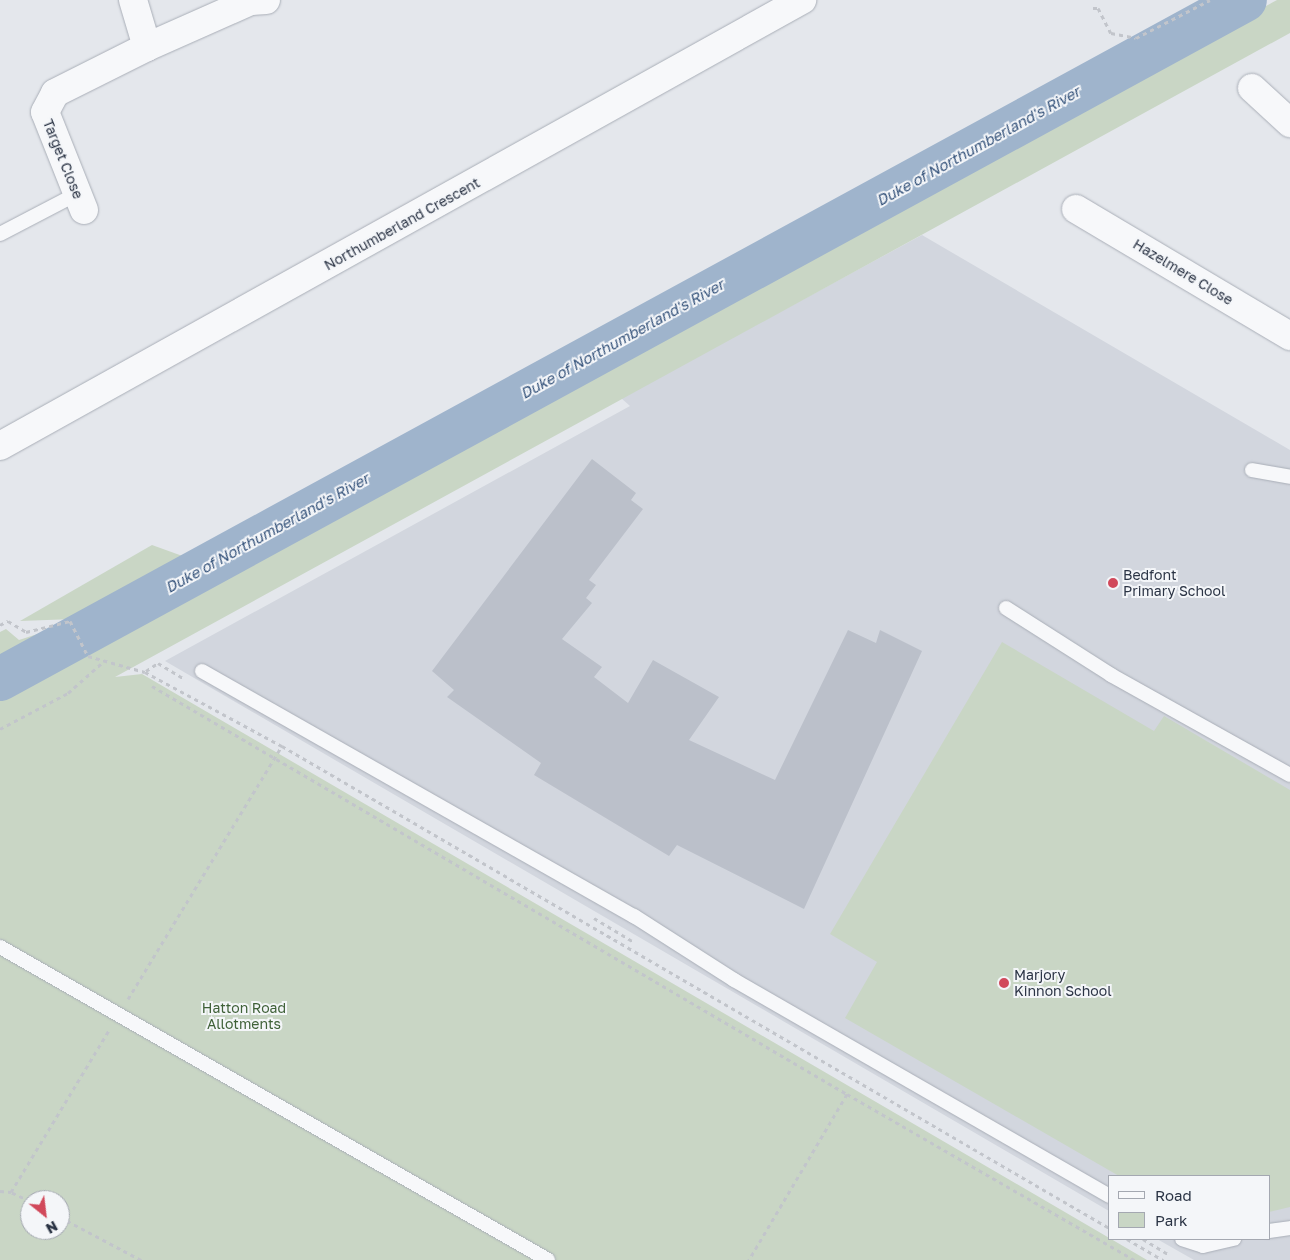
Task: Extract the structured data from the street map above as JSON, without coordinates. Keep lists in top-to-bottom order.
{
  "streets": {
    "street": ["Target Close", "Northumberland Crescent", "Hazelmere Close"]
  },
  "water": ["Duke of Northumberland's River"],
  "parks": ["Hatton Road Allotments"],
  "places": ["Bedfont Primary School", "Marjory Kinnon School"],
  "legend": ["Road", "Park"],
  "north": "bottom right"
}
